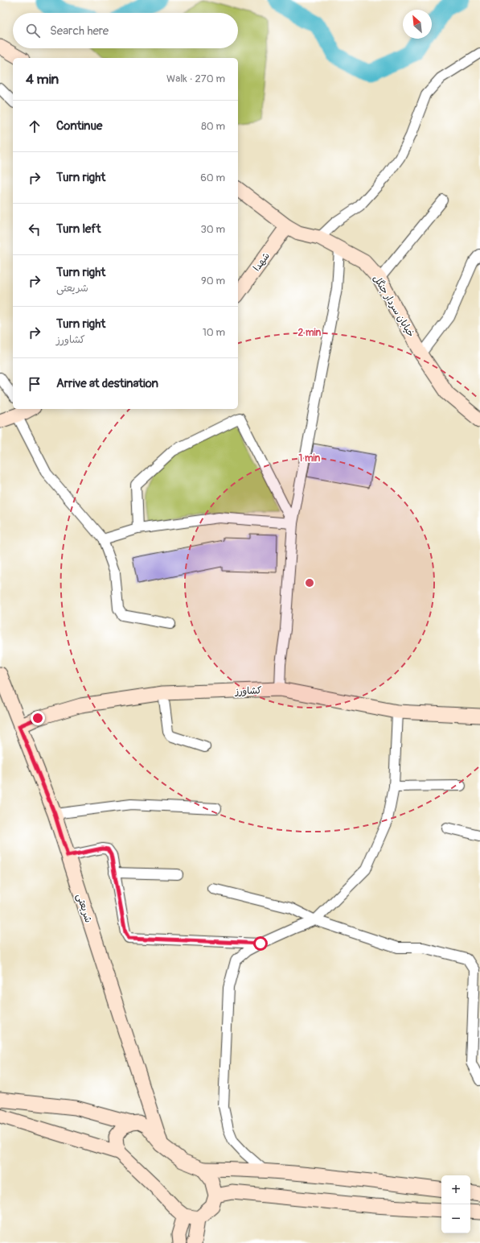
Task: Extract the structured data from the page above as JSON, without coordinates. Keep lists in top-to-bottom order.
{
  "streets": {
    "street": [
      "شهدا",
      "خیابان سردار جنگل",
      "کشاورز",
      "شریعتی"
    ]
  },
  "crossings": [
    ["شهدا", "خیابان سردار جنگل"],
    ["کشاورز", "شریعتی"]
  ],
  "north": "top left",
  "page": {
    "search": "Search here",
    "heading": ["4 min", "Walk · 270 m"],
    "list": [
      ["Continue", "80 m"],
      ["Turn right", "60 m"],
      ["Turn left", "30 m"],
      ["Turn right", "شریعتی", "90 m"],
      ["Turn right", "کشاورز", "10 m"],
      "Arrive at destination"
    ],
    "map_buttons": ["+", "−"]
  },
  "rings": ["2 min", "1 min"]
}
